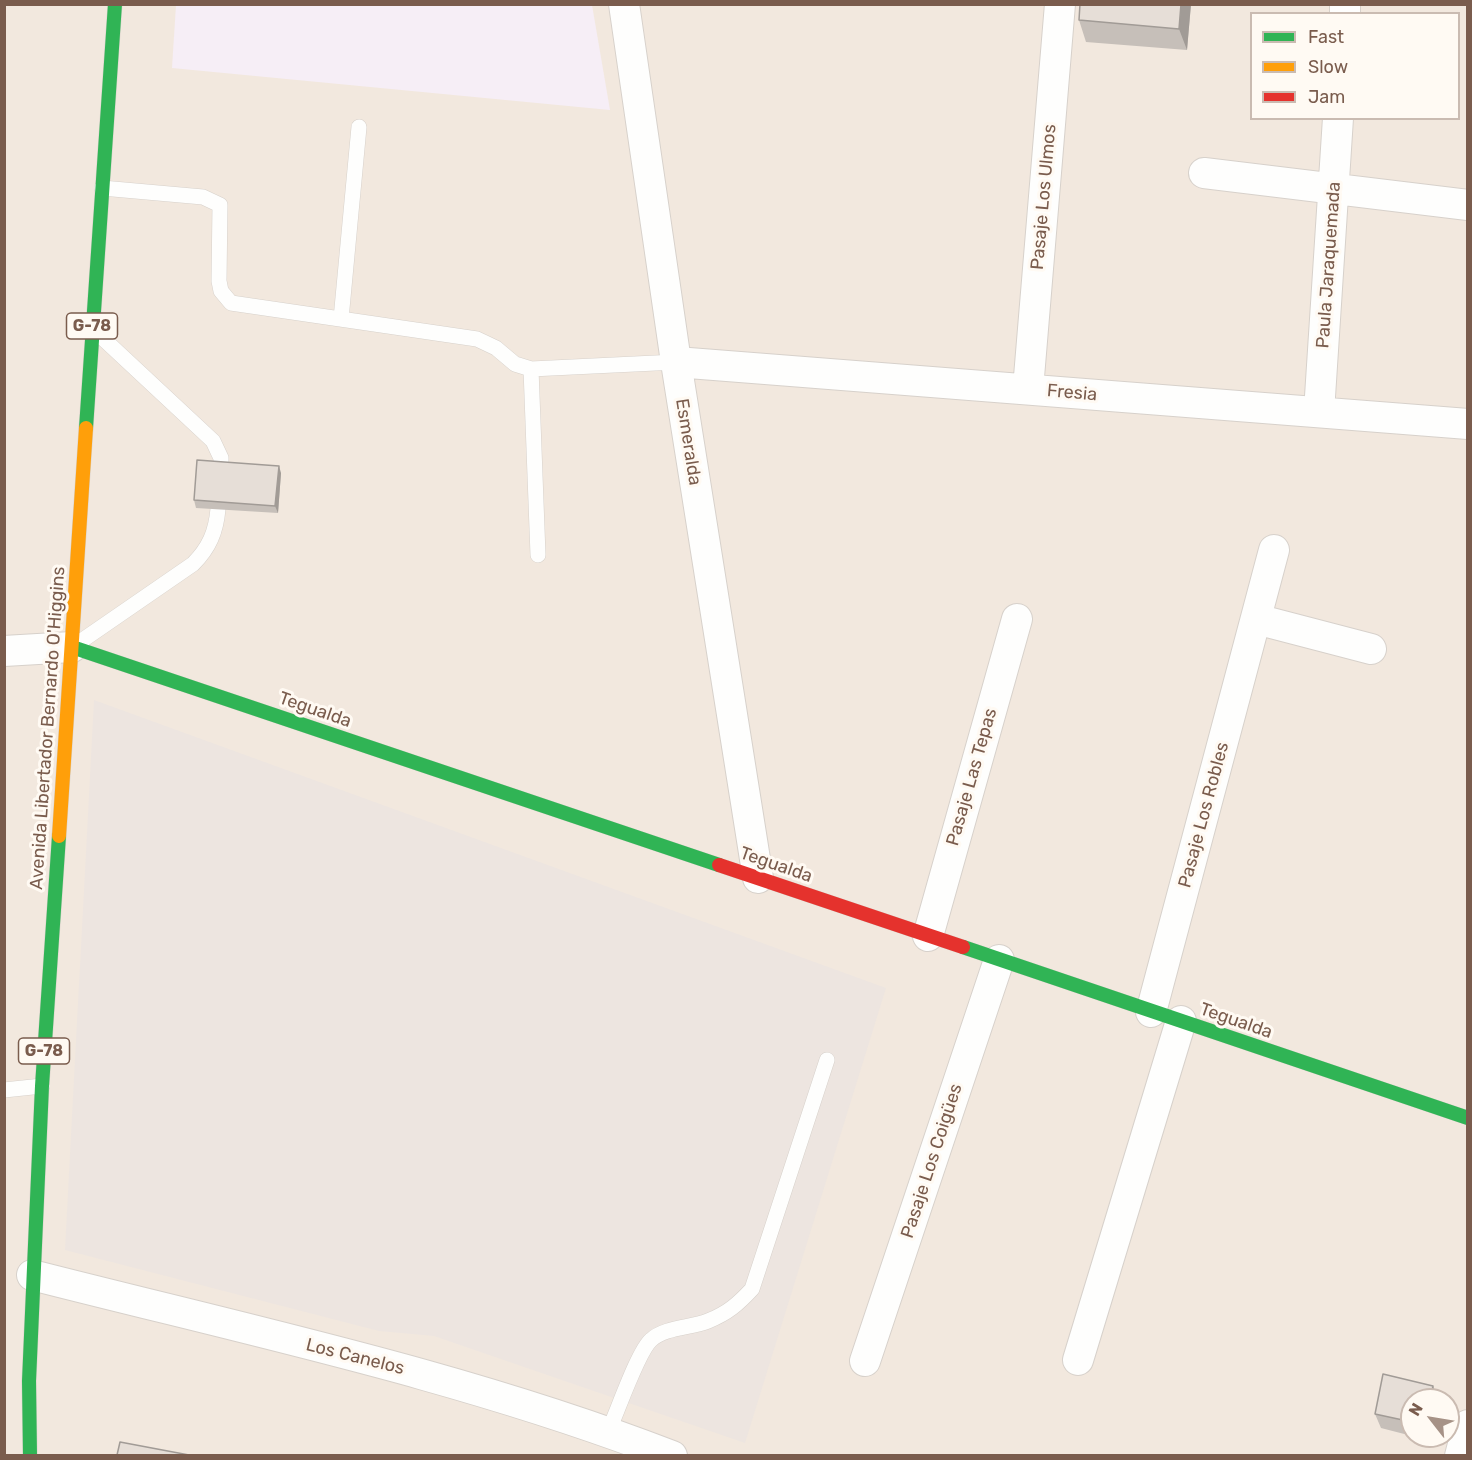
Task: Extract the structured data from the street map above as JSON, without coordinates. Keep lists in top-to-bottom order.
{
  "streets": {
    "street": [
      "Pasaje Los Ulmos",
      "Paula Jaraquemada",
      "G-78",
      "Fresia",
      "Esmeralda",
      "Tegualda",
      "Avenida Libertador Bernardo O'Higgins",
      "Pasaje Las Tepas",
      "Pasaje Los Robles",
      "Pasaje Los Coigües",
      "Los Canelos"
    ]
  },
  "crossings": [
    ["Pasaje Los Ulmos", "Fresia"],
    ["Paula Jaraquemada", "Fresia"],
    ["Fresia", "Esmeralda"],
    ["Esmeralda", "Tegualda"],
    ["Tegualda", "Avenida Libertador Bernardo O'Higgins"],
    ["Tegualda", "Pasaje Las Tepas"],
    ["Tegualda", "Pasaje Los Robles"],
    ["Tegualda", "Pasaje Los Coigües"],
    ["Avenida Libertador Bernardo O'Higgins", "Los Canelos"]
  ],
  "legend": ["Fast", "Slow", "Jam"],
  "north": "top left"
}
